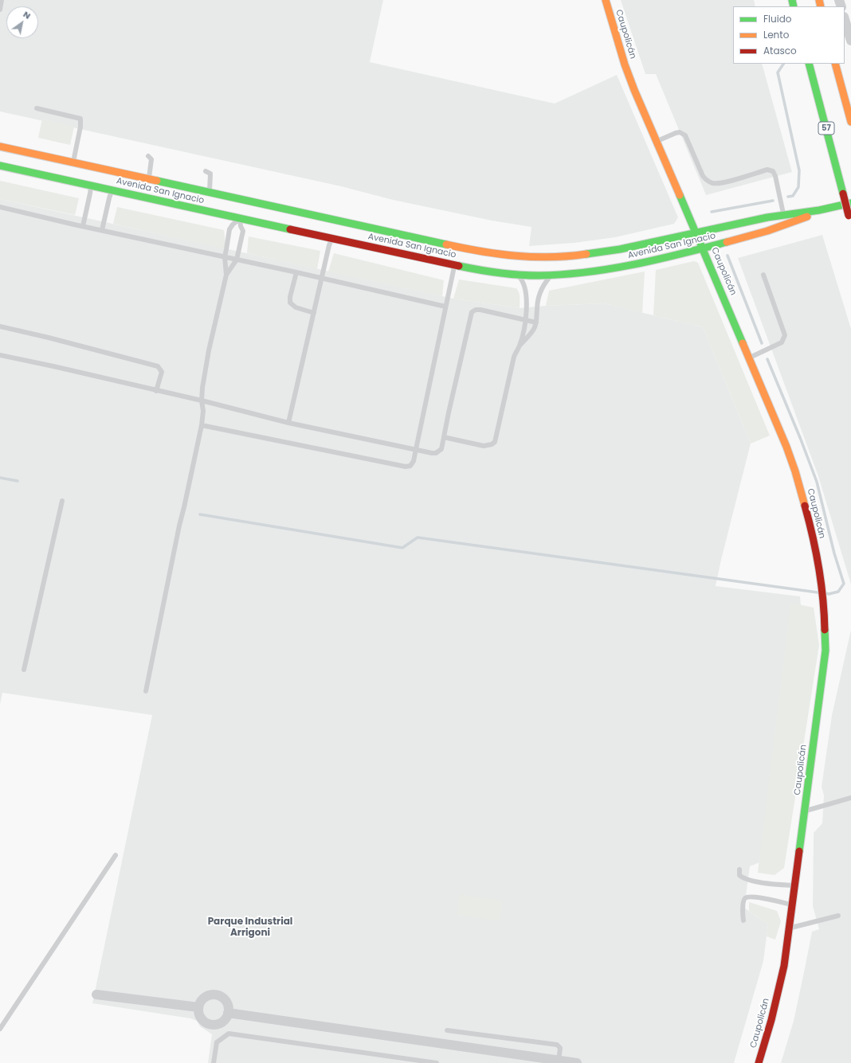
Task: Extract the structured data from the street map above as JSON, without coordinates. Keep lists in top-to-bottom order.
{
  "streets": {
    "main road": ["Caupolicán", "57", "Avenida San Ignacio"]
  },
  "crossings": [
    ["Caupolicán", "Avenida San Ignacio"]
  ],
  "districts": ["Parque Industrial Arrigoni"],
  "legend": ["Fluido", "Lento", "Atasco"],
  "north": "top right"
}
